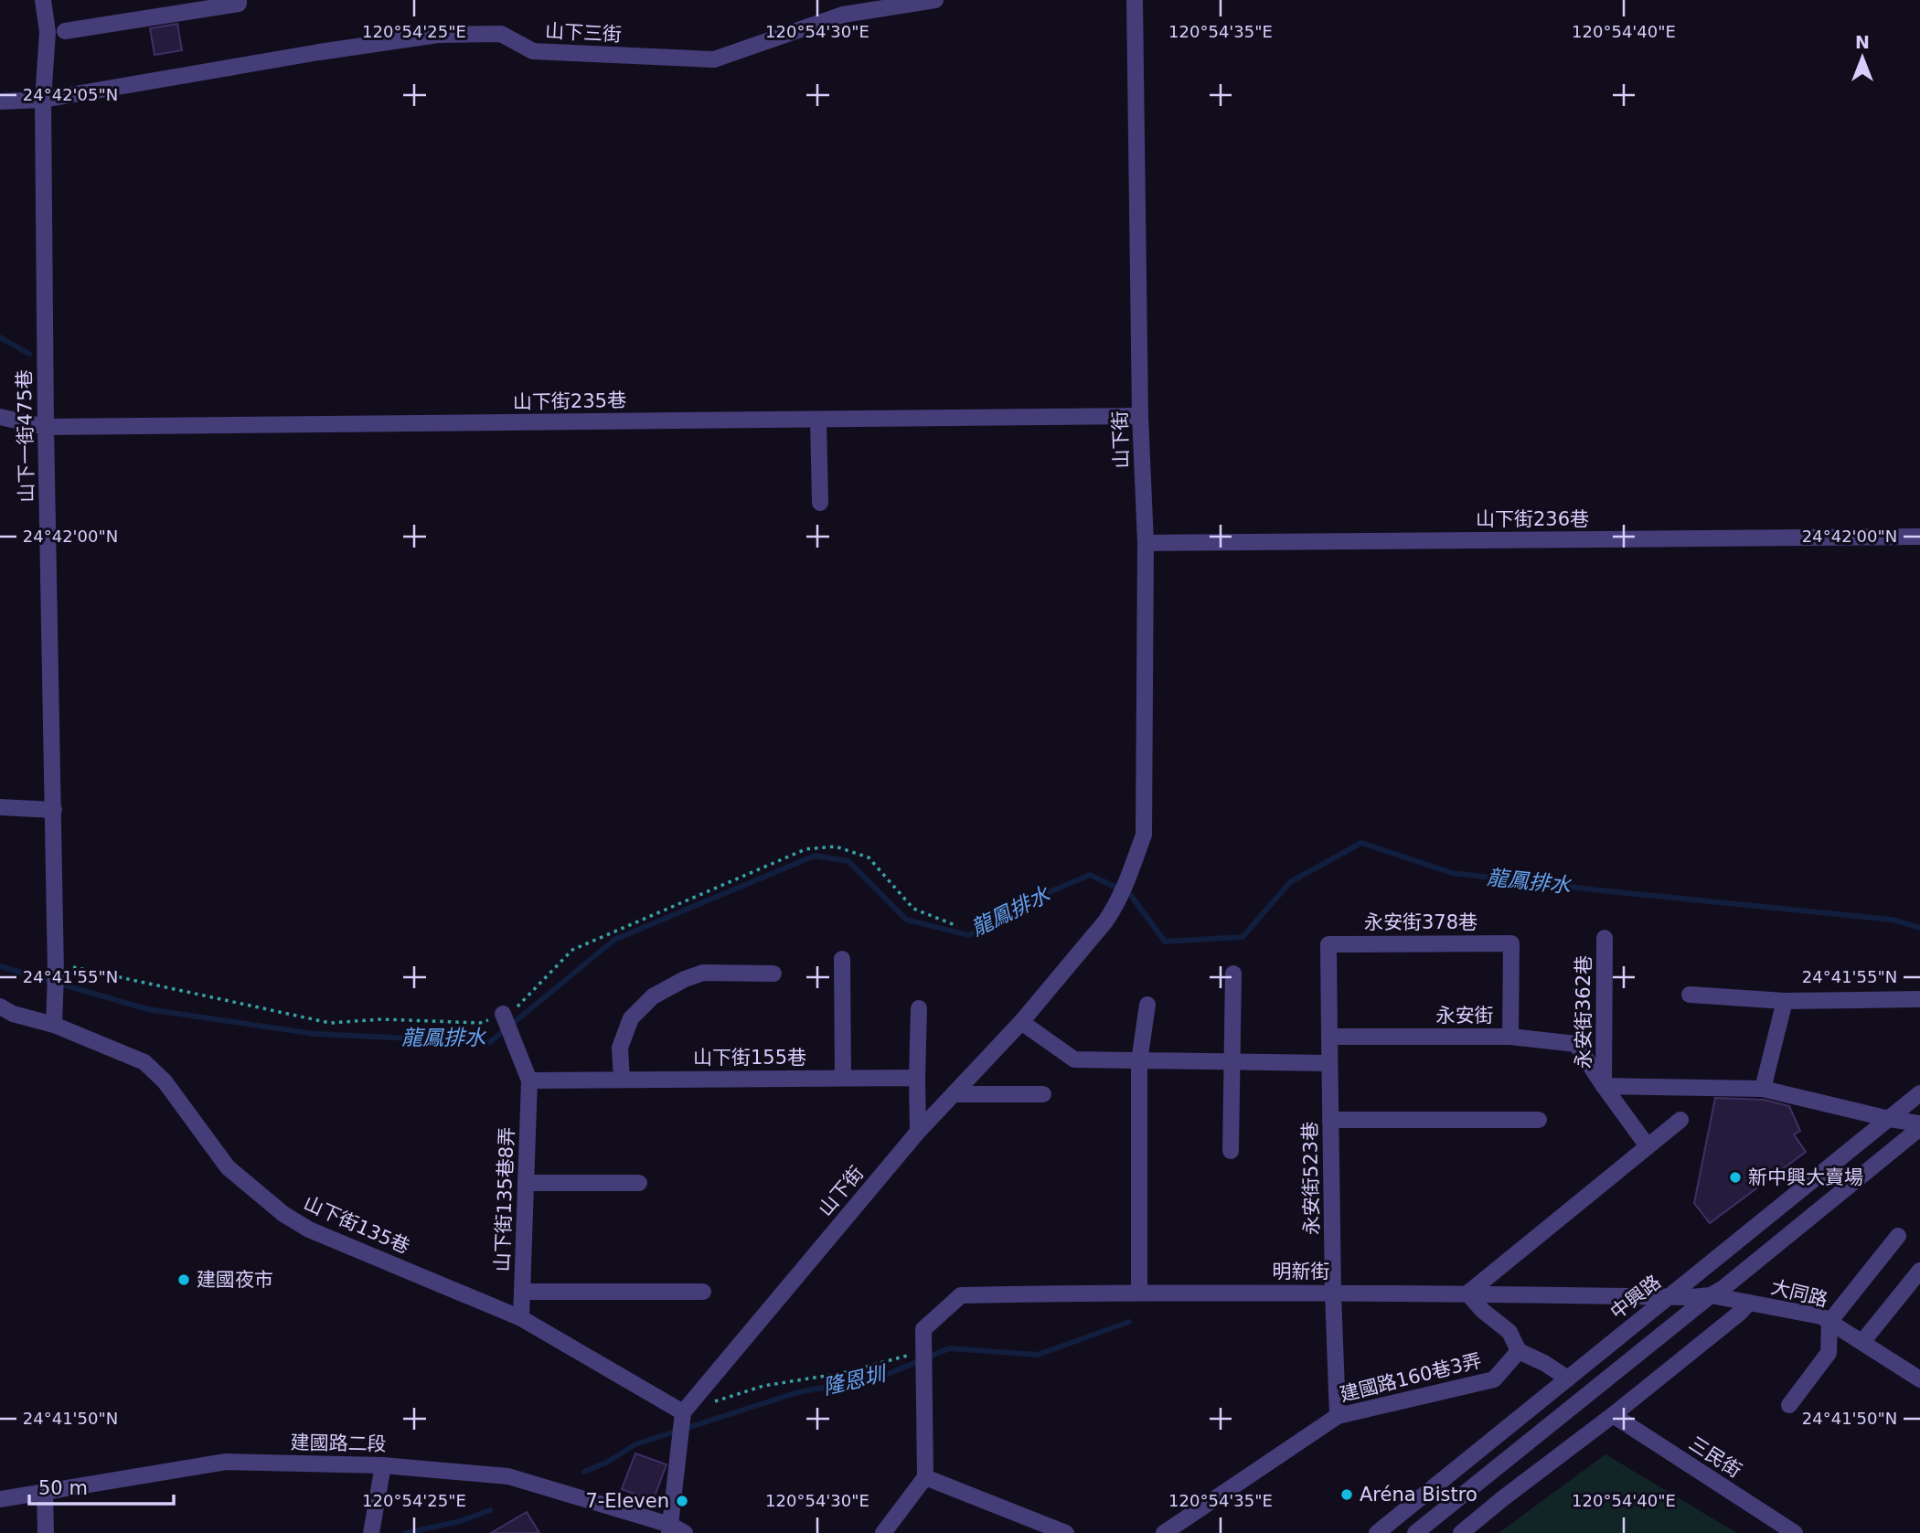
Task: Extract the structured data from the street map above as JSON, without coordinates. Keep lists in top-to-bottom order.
{
  "streets": {
    "street": [
      "山下三街",
      "山下街235巷",
      "山下一街475巷",
      "山下街",
      "山下街236巷",
      "永安街378巷",
      "永安街362巷",
      "永安街",
      "山下街155巷",
      "永安街523巷",
      "山下街135巷8弄",
      "山下街135巷",
      "明新街",
      "大同路",
      "中興路",
      "建國路160巷3弄",
      "建國路二段",
      "三民街"
    ]
  },
  "crossings": [
    ["山下三街", "山下一街475巷"],
    ["山下街235巷", "山下一街475巷"],
    ["山下街235巷", "山下街"],
    ["山下一街475巷", "山下街135巷"],
    ["山下街", "山下街236巷"],
    ["山下街", "山下街135巷"],
    ["永安街378巷", "永安街"],
    ["永安街362巷", "永安街"],
    ["山下街155巷", "山下街135巷8弄"],
    ["永安街523巷", "明新街"],
    ["永安街523巷", "建國路160巷3弄"],
    ["山下街135巷8弄", "山下街135巷"],
    ["明新街", "大同路"],
    ["明新街", "中興路"]
  ],
  "water": ["龍鳳排水", "隆恩圳"],
  "places": [
    "新中興大賣場",
    "建國夜市",
    "Aréna Bistro",
    "7-Eleven"
  ],
  "scale_bar": "50 m",
  "north": "top",
  "coordinates": [
    "120°54'25\"E",
    "120°54'30\"E",
    "120°54'35\"E",
    "120°54'40\"E",
    "24°42'05\"N",
    "24°42'00\"N",
    "24°41'55\"N",
    "24°41'50\"N"
  ]
}
